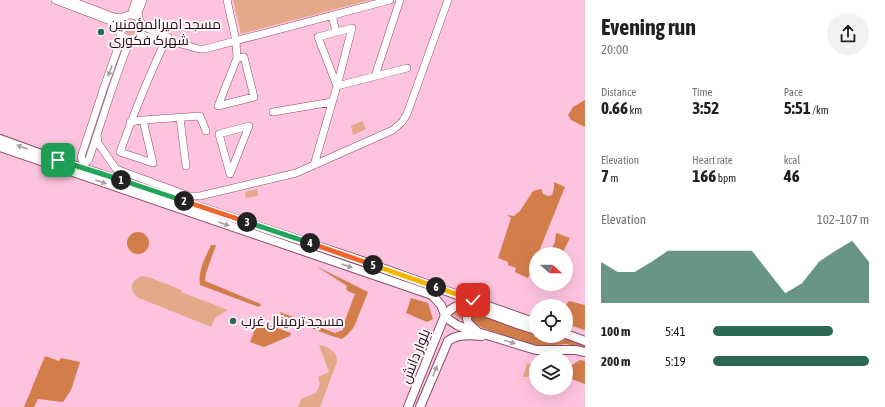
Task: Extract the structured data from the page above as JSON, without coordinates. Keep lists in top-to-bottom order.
{
  "streets": {
    "main road": ["بلوار دانش"]
  },
  "places": ["مسجد امیرالمؤمنین شهرک فکوری", "مسجد ترمینال غرب"],
  "north": "right",
  "page": {
    "heading": ["Evening run", "20:00"],
    "stats": [
      ["Distance", "0.66 km"],
      ["Time", "3:52"],
      ["Pace", "5:51 /km"],
      ["Elevation", "7 m"],
      ["Heart rate", "166 bpm"],
      ["kcal", "46"]
    ],
    "pins": [
      "1",
      "2",
      "3",
      "4",
      "5",
      "6"
    ],
    "chart": ["Elevation", "102–107 m"],
    "list": [
      {
        "name": "100 m",
        "note": "5:41"
      },
      {
        "name": "200 m",
        "note": "5:19"
      }
    ]
  }
}
